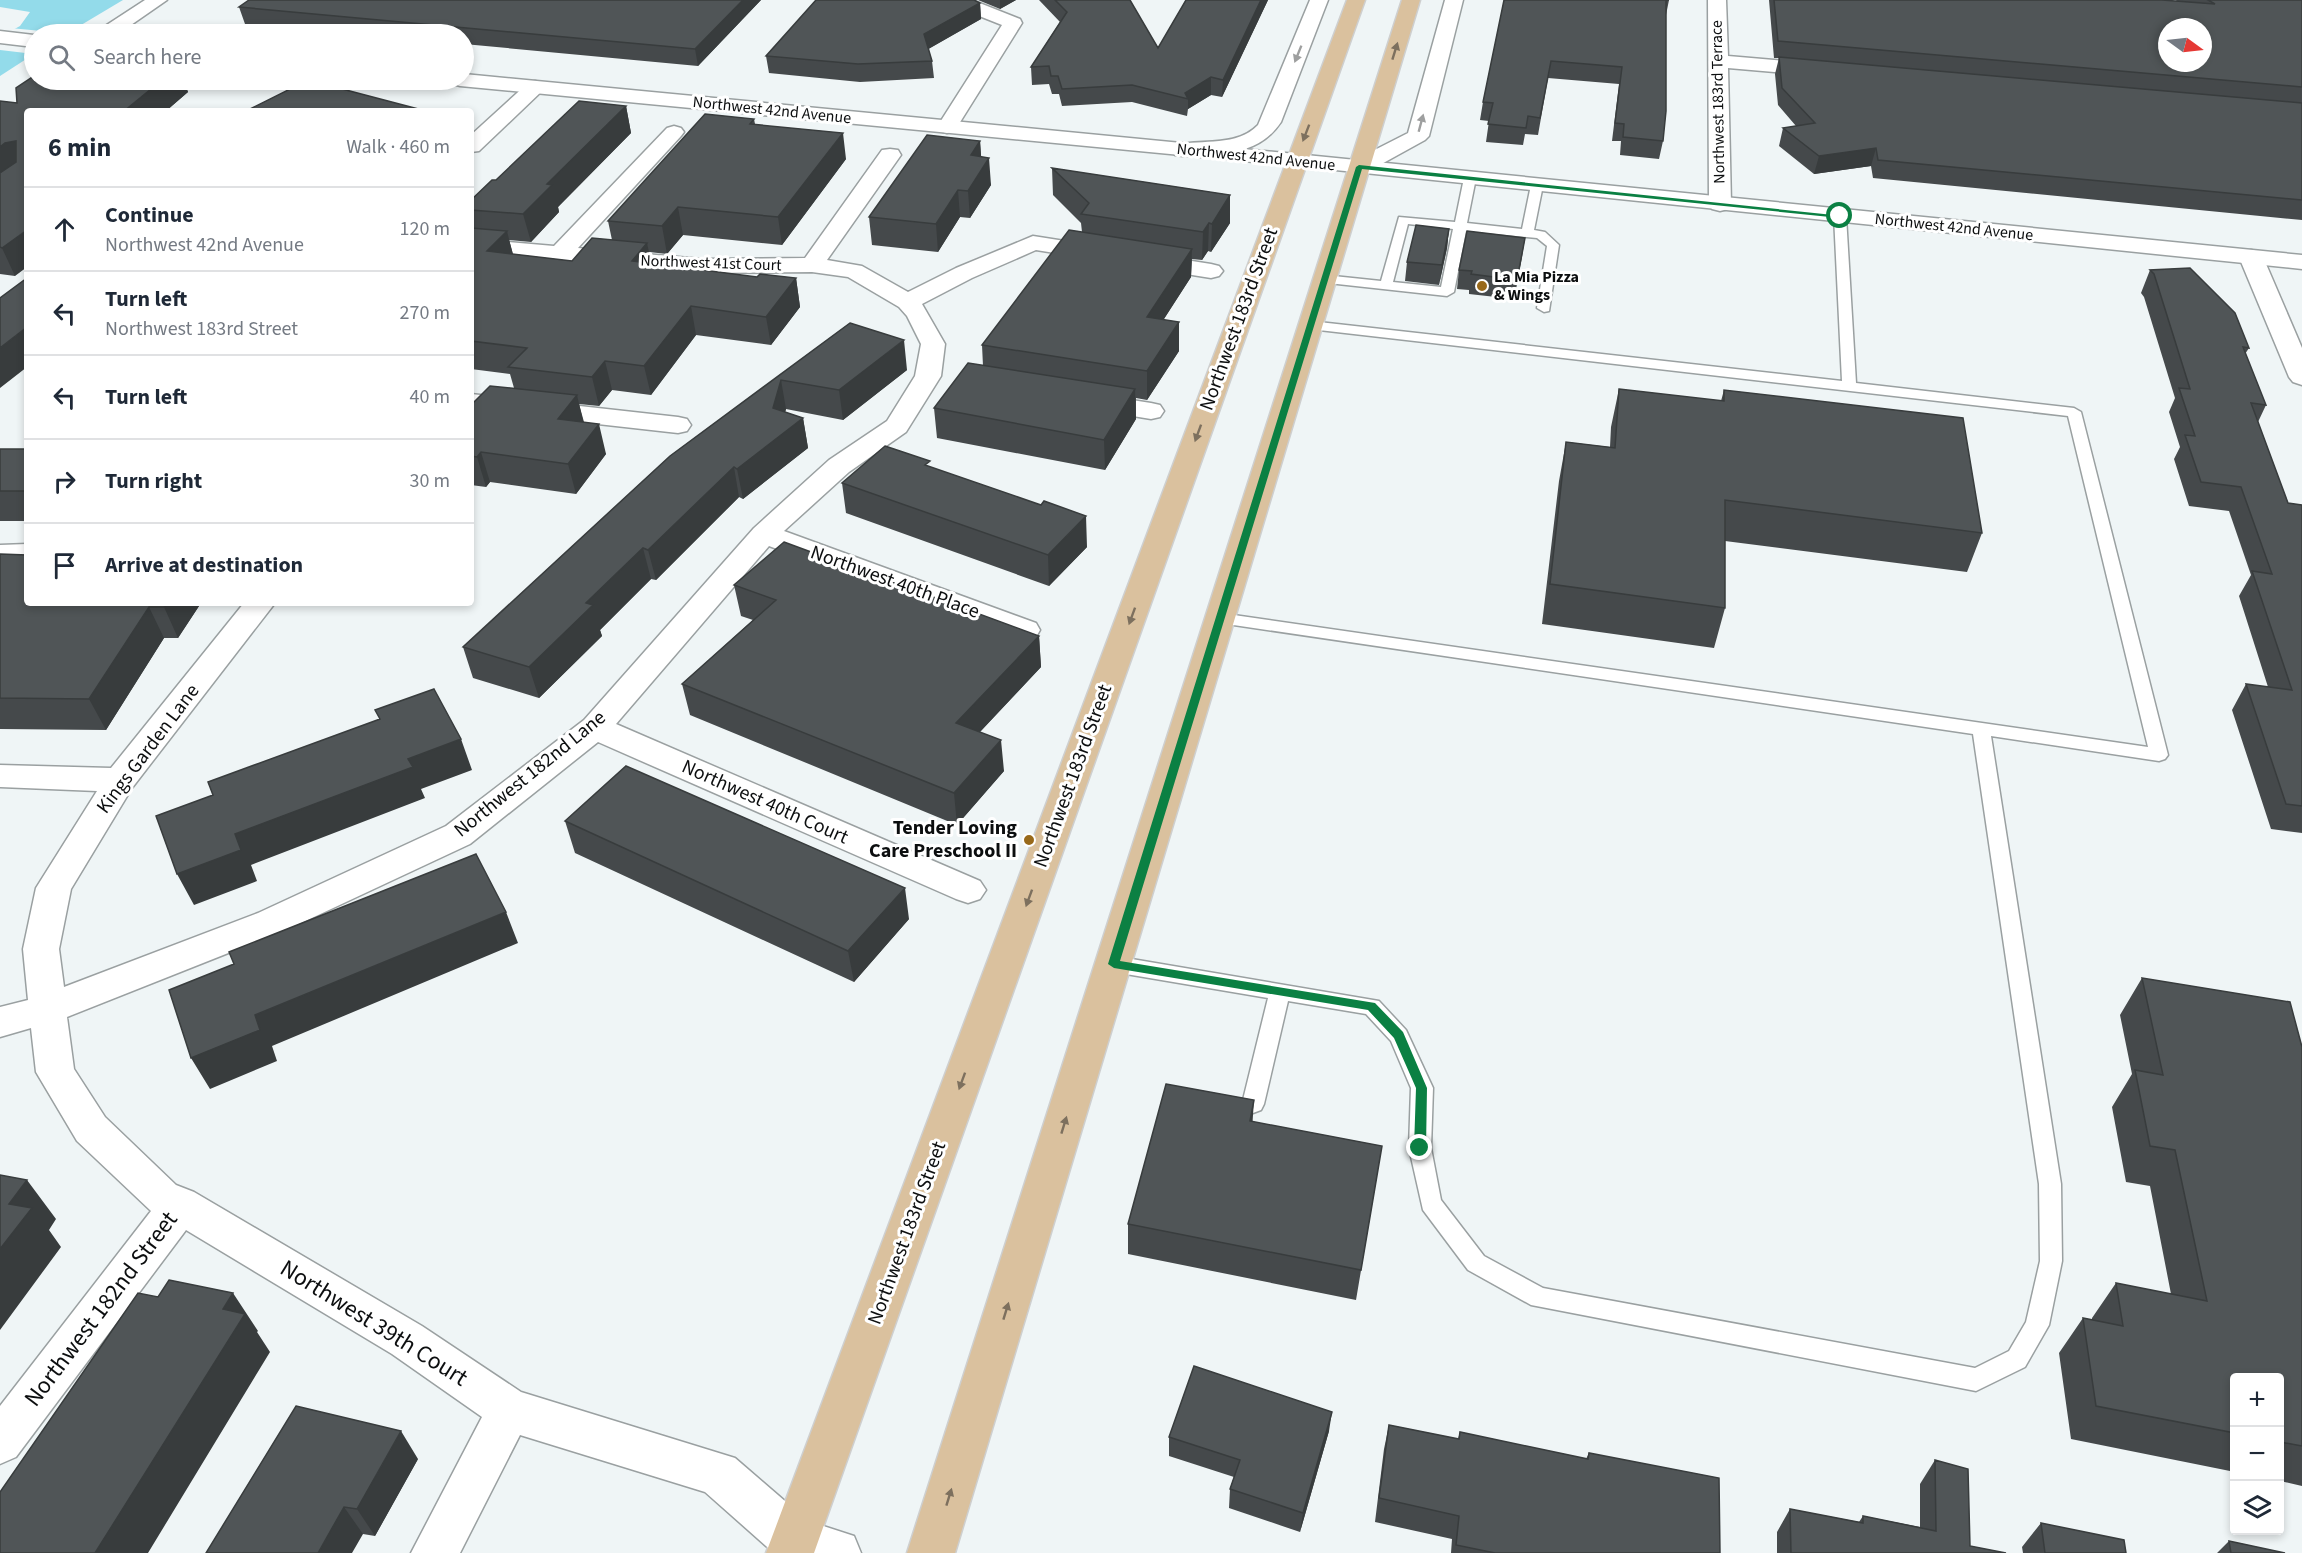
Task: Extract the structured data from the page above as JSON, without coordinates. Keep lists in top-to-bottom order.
{
  "streets": {
    "main road": ["Northwest 183rd Street"],
    "street": [
      "Northwest 183rd Terrace",
      "Northwest 42nd Avenue",
      "Northwest 41st Court",
      "Northwest 40th Place",
      "Kings Garden Lane",
      "Northwest 182nd Lane",
      "Northwest 40th Court",
      "Northwest 182nd Street",
      "Northwest 39th Court"
    ]
  },
  "crossings": [
    ["Northwest 183rd Terrace", "Northwest 42nd Avenue"],
    ["Northwest 42nd Avenue", "Northwest 183rd Street"],
    ["Northwest 41st Court", "Northwest 182nd Lane"],
    ["Northwest 183rd Street", "Northwest 39th Court"],
    ["Northwest 40th Place", "Northwest 182nd Lane"],
    ["Kings Garden Lane", "Northwest 182nd Lane"],
    ["Kings Garden Lane", "Northwest 39th Court"],
    ["Northwest 182nd Lane", "Northwest 40th Court"],
    ["Northwest 182nd Lane", "Northwest 39th Court"],
    ["Northwest 182nd Street", "Northwest 39th Court"]
  ],
  "places": ["La Mia Pizza & Wings", "Tender Loving Care Preschool II"],
  "north": "right",
  "page": {
    "search": "Search here",
    "heading": ["6 min", "Walk · 460 m"],
    "list": [
      ["Continue", "Northwest 42nd Avenue", "120 m"],
      ["Turn left", "Northwest 183rd Street", "270 m"],
      ["Turn left", "40 m"],
      ["Turn right", "30 m"],
      "Arrive at destination"
    ],
    "map_buttons": ["+", "−"]
  }
}
